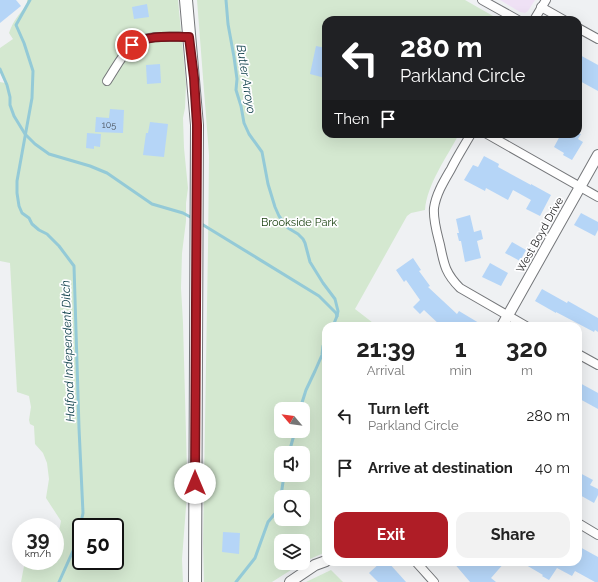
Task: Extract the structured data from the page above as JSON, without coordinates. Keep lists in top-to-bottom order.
{
  "streets": {
    "street": ["West Boyd Drive"]
  },
  "water": ["Butler Arroyo", "Halford Independent Ditch"],
  "parks": ["Brookside Park"],
  "house_numbers": ["105"],
  "north": "top left",
  "page": {
    "turn": ["280 m", "Parkland Circle"],
    "then": "Then",
    "eta": [
      "21:39",
      "Arrival",
      "1",
      "min",
      "320",
      "m"
    ],
    "list": [
      {
        "name": "Turn left",
        "note": "Parkland Circle",
        "value": "280 m"
      },
      {
        "name": "Arrive at destination",
        "value": "40 m"
      }
    ],
    "buttons": ["Exit", "Share"],
    "speed": "39 km/h",
    "limit": "50"
  }
}
